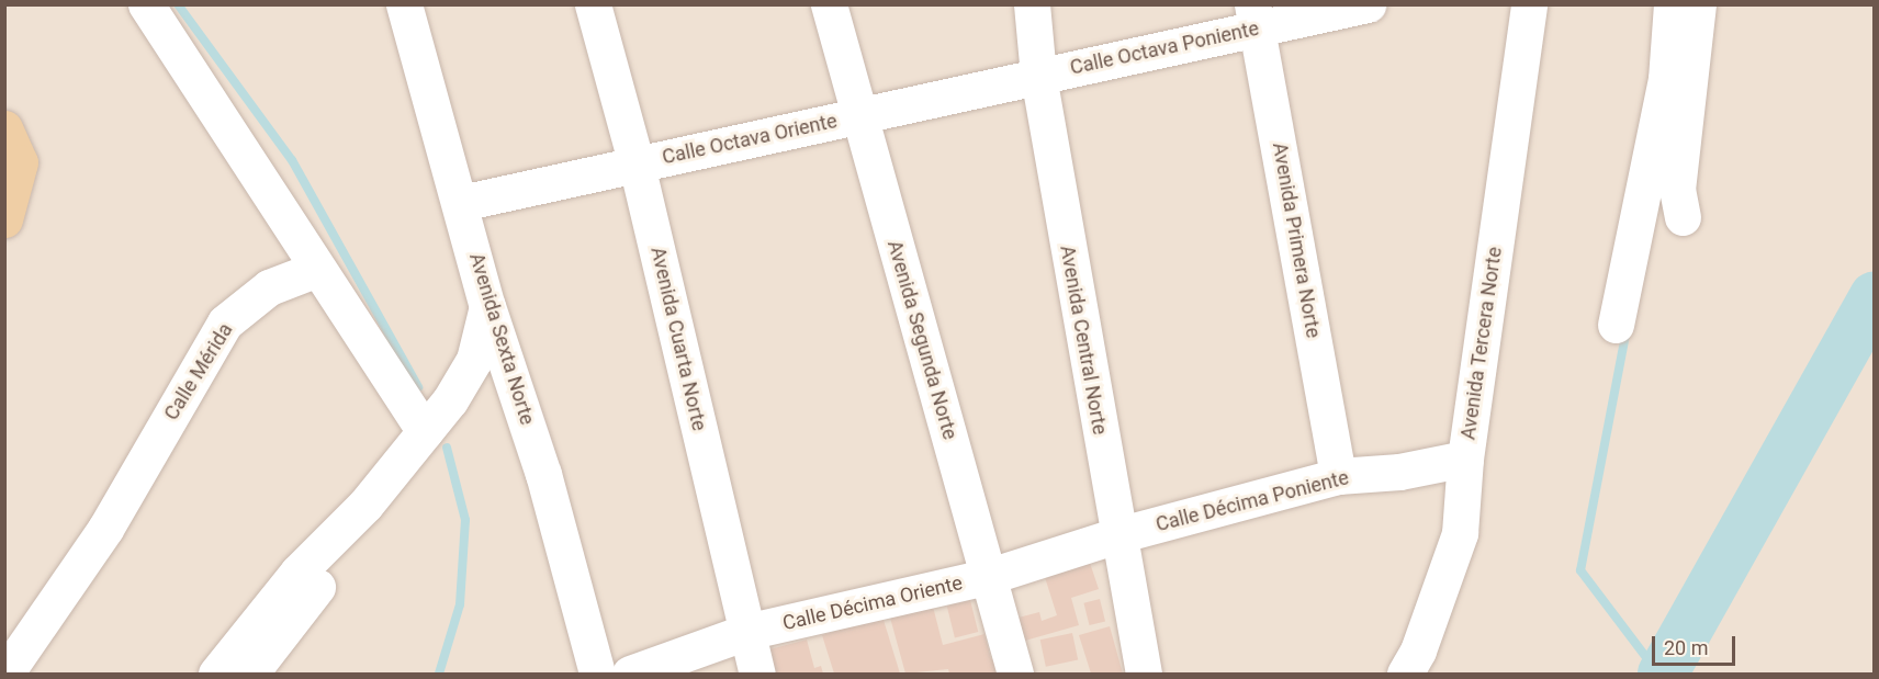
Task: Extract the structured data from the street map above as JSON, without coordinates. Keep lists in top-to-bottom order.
{
  "streets": {
    "street": [
      "Calle Octava Poniente",
      "Calle Octava Oriente",
      "Avenida Primera Norte",
      "Avenida Sexta Norte",
      "Avenida Cuarta Norte",
      "Avenida Segunda Norte",
      "Avenida Central Norte",
      "Avenida Tercera Norte",
      "Calle Mérida",
      "Calle Décima Poniente",
      "Calle Décima Oriente"
    ]
  },
  "crossings": [
    ["Calle Octava Poniente", "Calle Octava Oriente"],
    ["Calle Octava Poniente", "Avenida Primera Norte"],
    ["Calle Octava Poniente", "Avenida Central Norte"],
    ["Calle Octava Oriente", "Avenida Sexta Norte"],
    ["Calle Octava Oriente", "Avenida Cuarta Norte"],
    ["Calle Octava Oriente", "Avenida Segunda Norte"],
    ["Calle Octava Oriente", "Avenida Central Norte"],
    ["Avenida Primera Norte", "Calle Décima Poniente"],
    ["Avenida Cuarta Norte", "Calle Décima Oriente"],
    ["Avenida Segunda Norte", "Calle Décima Oriente"],
    ["Avenida Central Norte", "Calle Décima Poniente"],
    ["Avenida Central Norte", "Calle Décima Oriente"],
    ["Avenida Tercera Norte", "Calle Décima Poniente"],
    ["Calle Décima Poniente", "Calle Décima Oriente"]
  ],
  "scale_bar": "20 m"
}
